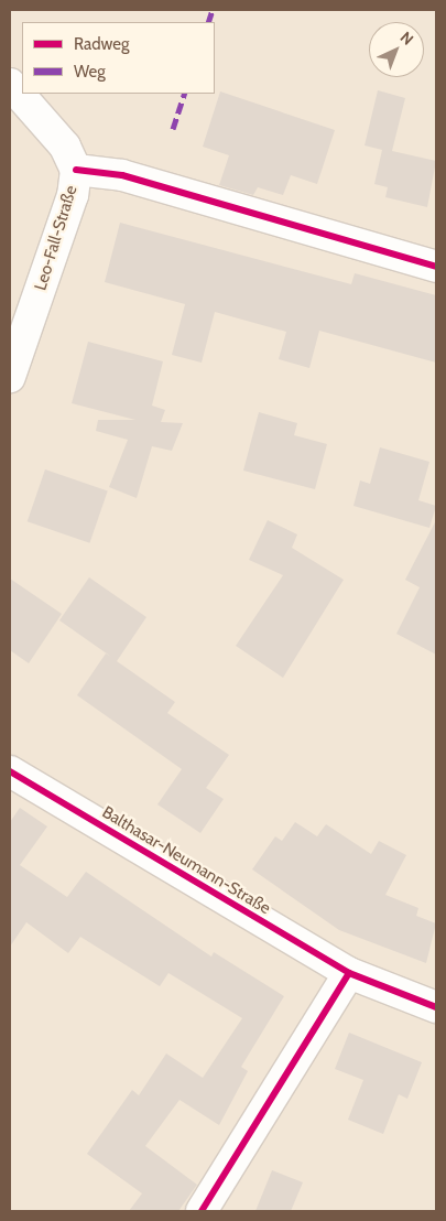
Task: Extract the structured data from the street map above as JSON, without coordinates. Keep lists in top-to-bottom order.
{
  "streets": {
    "street": ["Leo-Fall-Straße", "Balthasar-Neumann-Straße"]
  },
  "legend": ["Radweg", "Weg"],
  "north": "top right"
}
